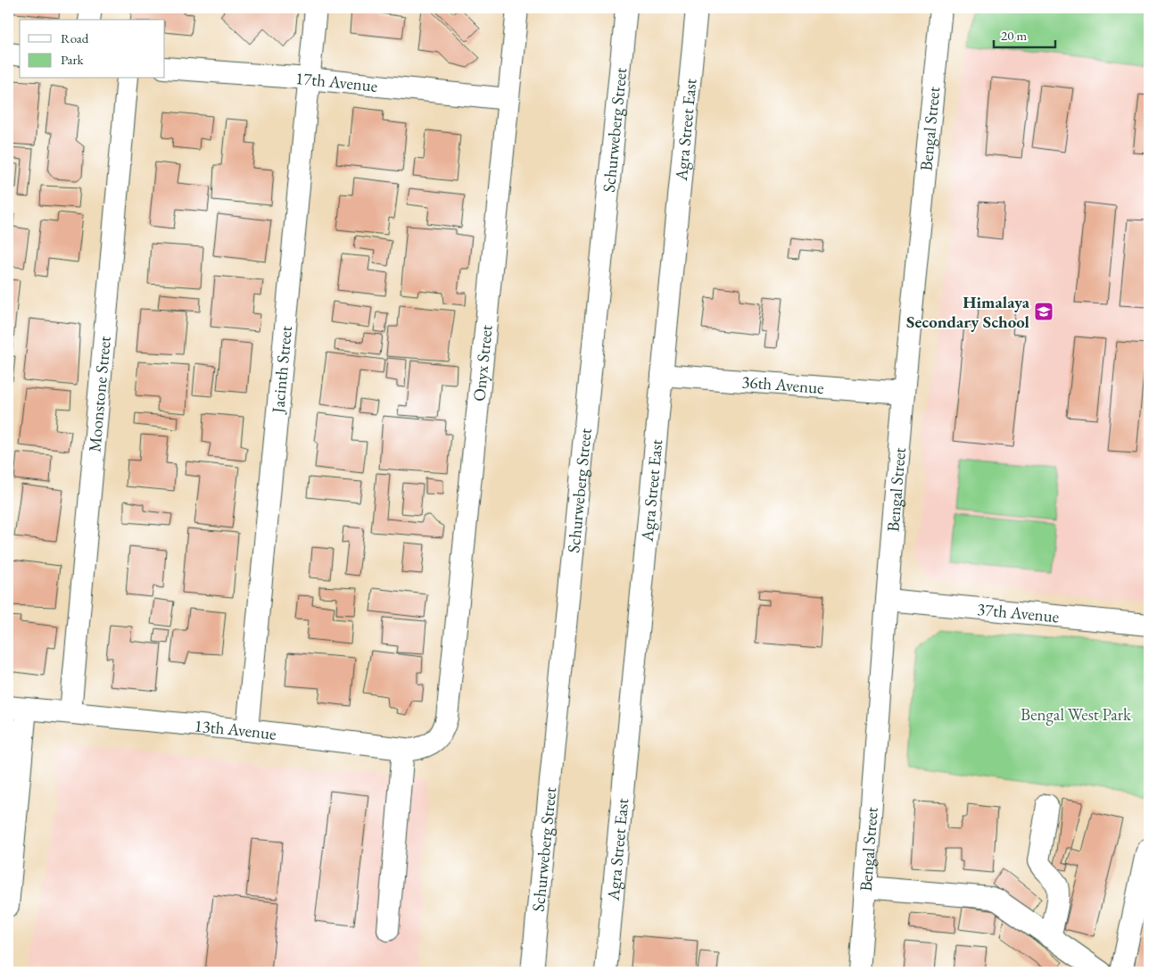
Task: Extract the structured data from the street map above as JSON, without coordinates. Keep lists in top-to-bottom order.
{
  "streets": {
    "street": [
      "17th Avenue",
      "Bengal Street",
      "Schurweberg Street",
      "Agra Street East",
      "Onyx Street",
      "Jacinth Street",
      "36th Avenue",
      "Moonstone Street",
      "37th Avenue",
      "13th Avenue"
    ]
  },
  "crossings": [
    ["17th Avenue", "Onyx Street"],
    ["17th Avenue", "Jacinth Street"],
    ["Bengal Street", "36th Avenue"],
    ["Bengal Street", "37th Avenue"],
    ["Agra Street East", "36th Avenue"],
    ["Onyx Street", "13th Avenue"],
    ["Jacinth Street", "13th Avenue"],
    ["Moonstone Street", "13th Avenue"]
  ],
  "parks": ["Bengal West Park"],
  "places": {
    "school or university": ["Himalaya Secondary School"]
  },
  "legend": ["Road", "Park"],
  "scale_bar": "20 m"
}
